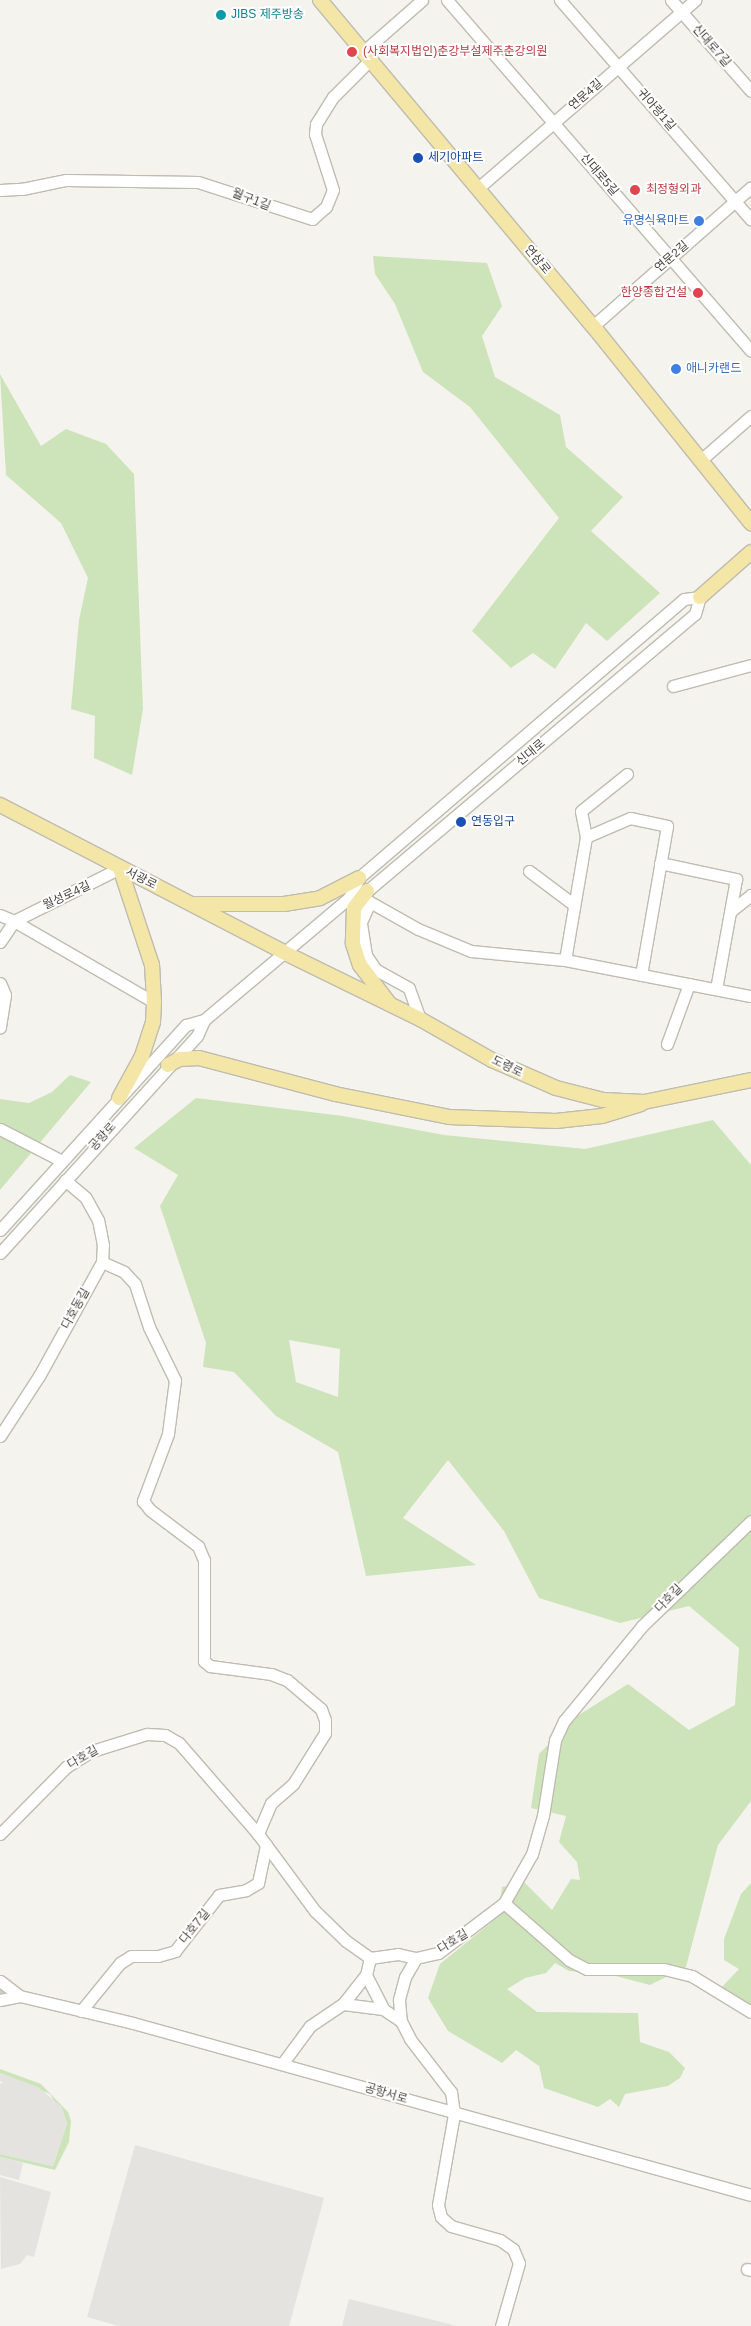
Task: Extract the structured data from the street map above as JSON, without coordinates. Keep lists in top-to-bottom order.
{
  "streets": {
    "main road": [
      "연삼로",
      "신대로",
      "서광로",
      "도령로"
    ],
    "street": [
      "신대로7길",
      "연문4길",
      "귀아랑1길",
      "신대로5길",
      "월구1길",
      "연문2길",
      "월성로4길",
      "공항로",
      "다호동길",
      "다호길",
      "다호7길",
      "공항서로"
    ]
  },
  "crossings": [
    ["신대로7길", "연문4길"],
    ["연문4길", "귀아랑1길"],
    ["연문4길", "신대로5길"],
    ["연문4길", "연삼로"],
    ["귀아랑1길", "연문2길"],
    ["신대로5길", "연문2길"],
    ["월구1길", "연삼로"],
    ["연문2길", "연삼로"],
    ["신대로", "서광로"],
    ["신대로", "도령로"],
    ["신대로", "공항로"],
    ["서광로", "월성로4길"],
    ["서광로", "도령로"],
    ["서광로", "공항로"],
    ["도령로", "공항로"],
    ["다호길", "다호7길"],
    ["다호7길", "공항서로"]
  ],
  "places": [
    "JIBS 제주방송",
    "(사회복지법인)춘강부설제주춘강의원",
    "세기아파트",
    "최정형외과",
    "유명식육마트",
    "한양종합건설",
    "애니카랜드",
    "연동입구"
  ]
}
